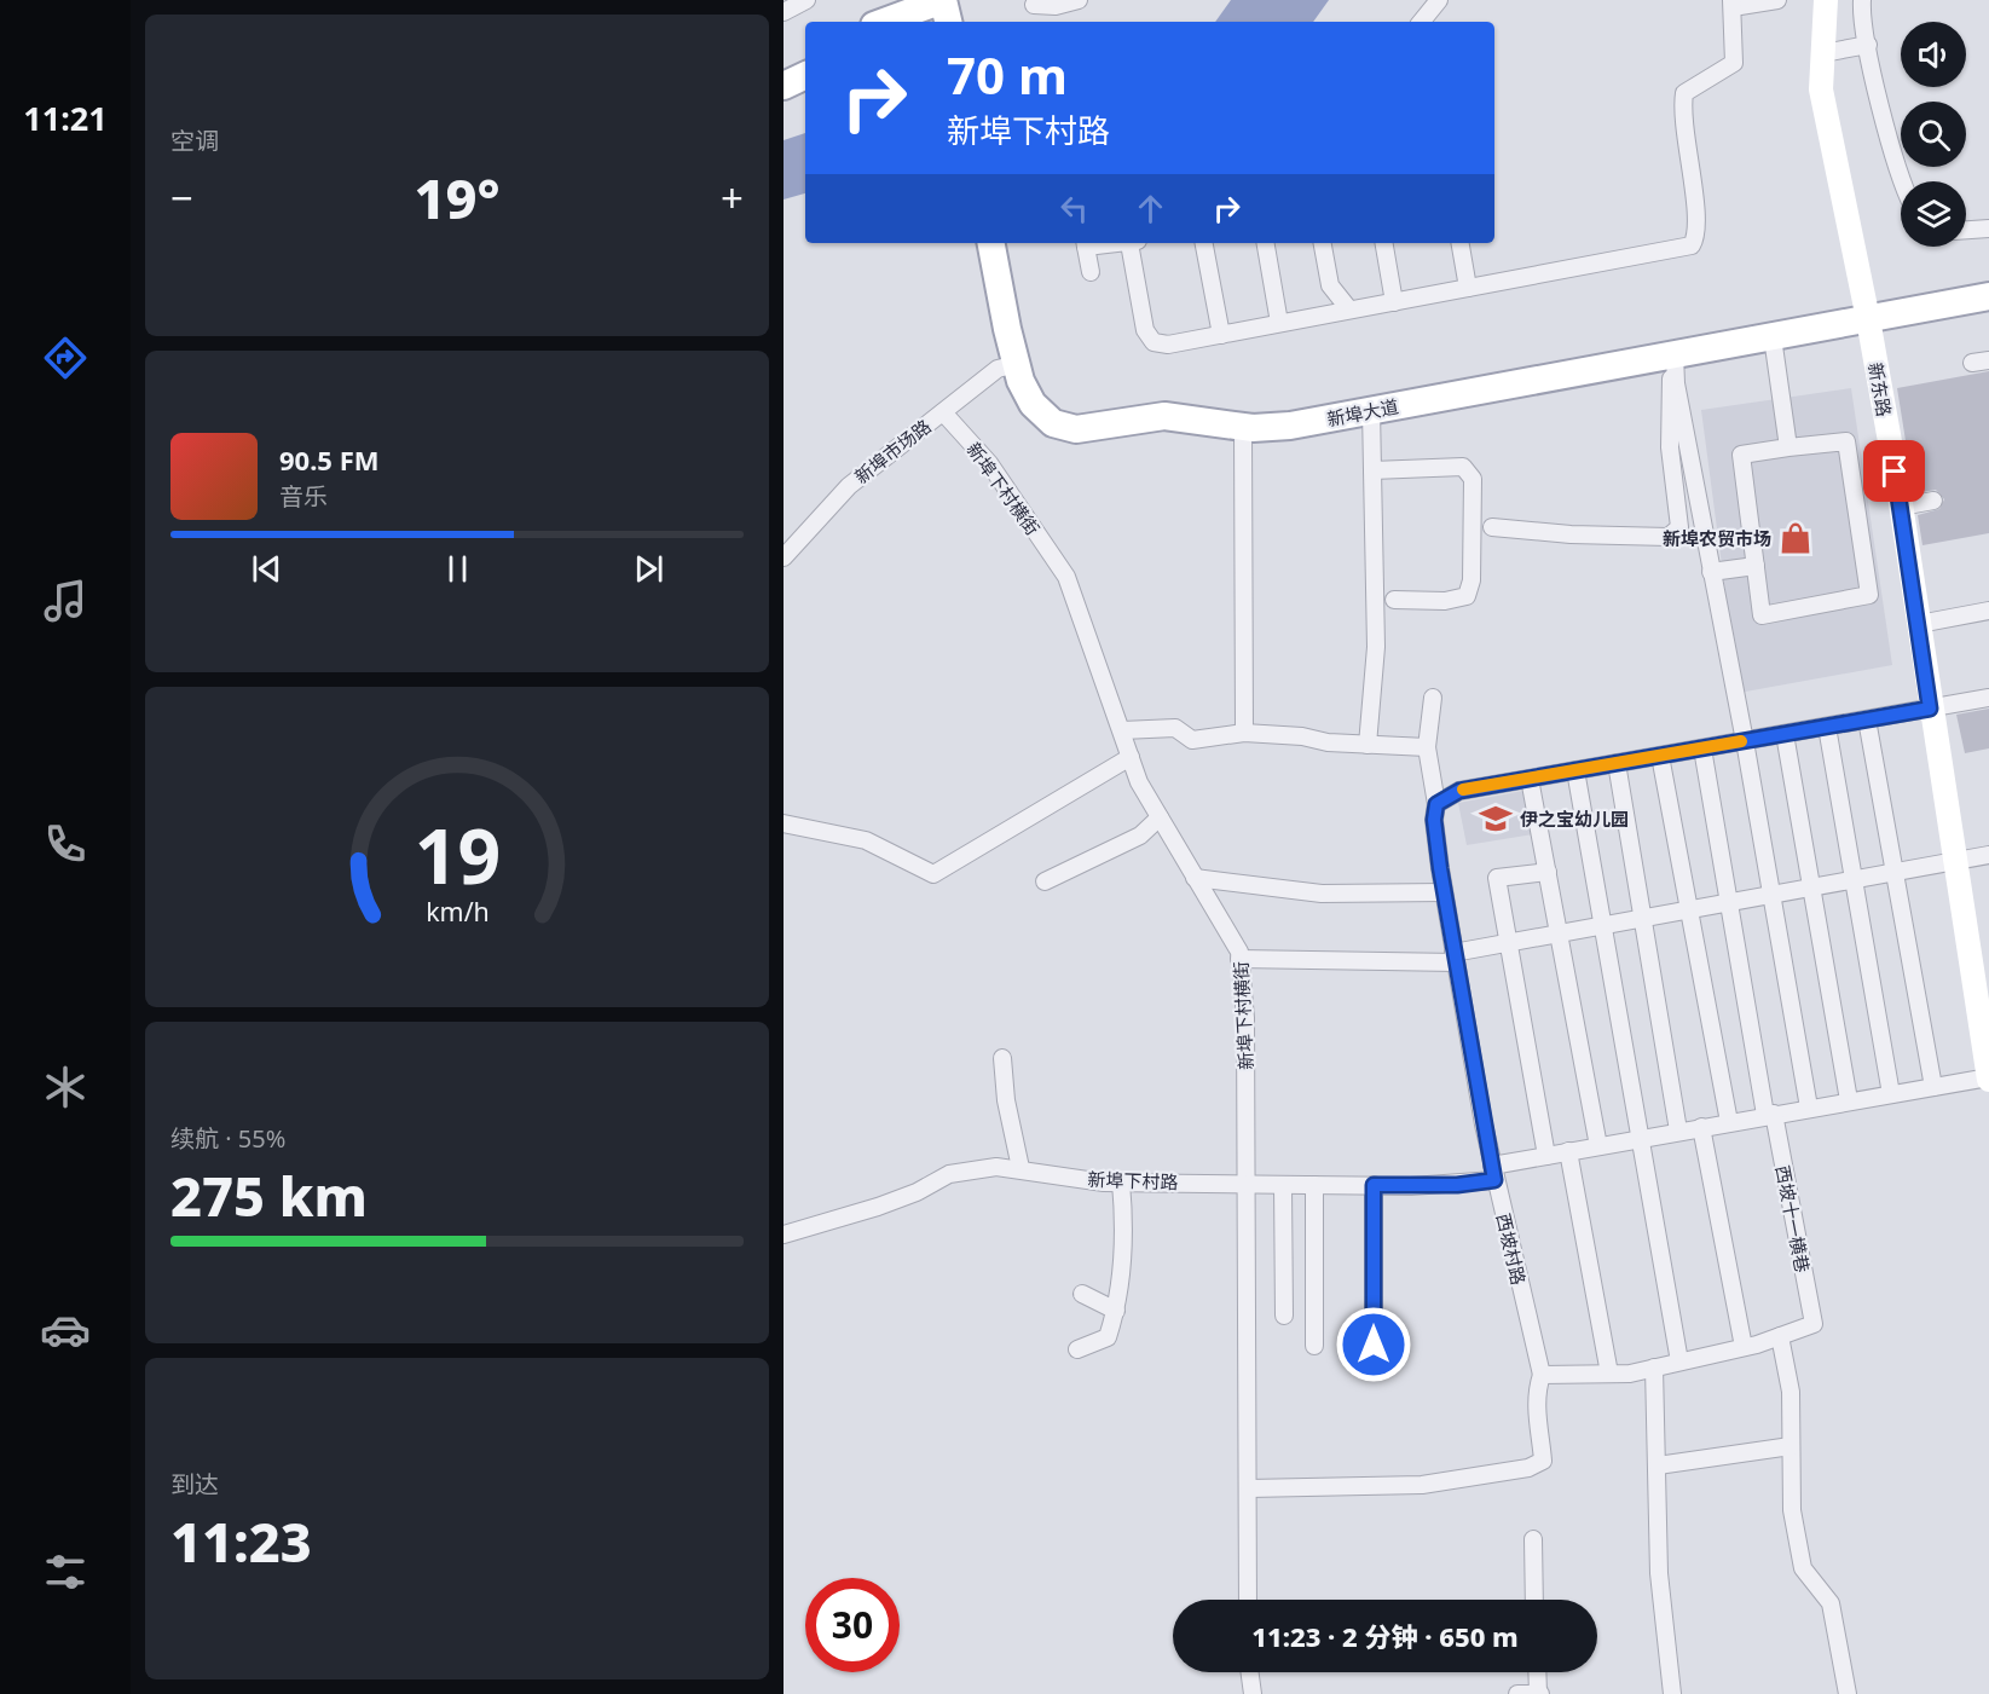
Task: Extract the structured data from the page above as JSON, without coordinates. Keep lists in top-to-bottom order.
{
  "streets": {
    "main road": ["新埠大道"],
    "street": [
      "新东路",
      "新埠市场路",
      "新埠下村横街",
      "新埠下村路",
      "西坡十一横巷",
      "西坡村路"
    ]
  },
  "crossings": [
    ["新东路", "新埠大道"],
    ["新东路", "新埠下村路"],
    ["新埠大道", "新埠市场路"],
    ["新埠市场路", "新埠下村横街"],
    ["新埠下村横街", "新埠下村路"],
    ["新埠下村路", "西坡十一横巷"],
    ["新埠下村路", "西坡村路"]
  ],
  "places": {
    "shop": ["新埠农贸市场"],
    "school or university": ["伊之宝幼儿园"]
  },
  "page": {
    "tabs": "11:21",
    "tile": [
      "空调",
      ["续航 · 55%", "275 km"],
      ["到达", "11:23"]
    ],
    "turn": ["70 m", "新埠下村路"],
    "heat": ["−", "19°", "+"],
    "song": ["90.5 FM", "音乐"],
    "limit": "30",
    "trip": "11:23 · 2 分钟 · 650 m",
    "gauge": ["19", "km/h"]
  }
}
